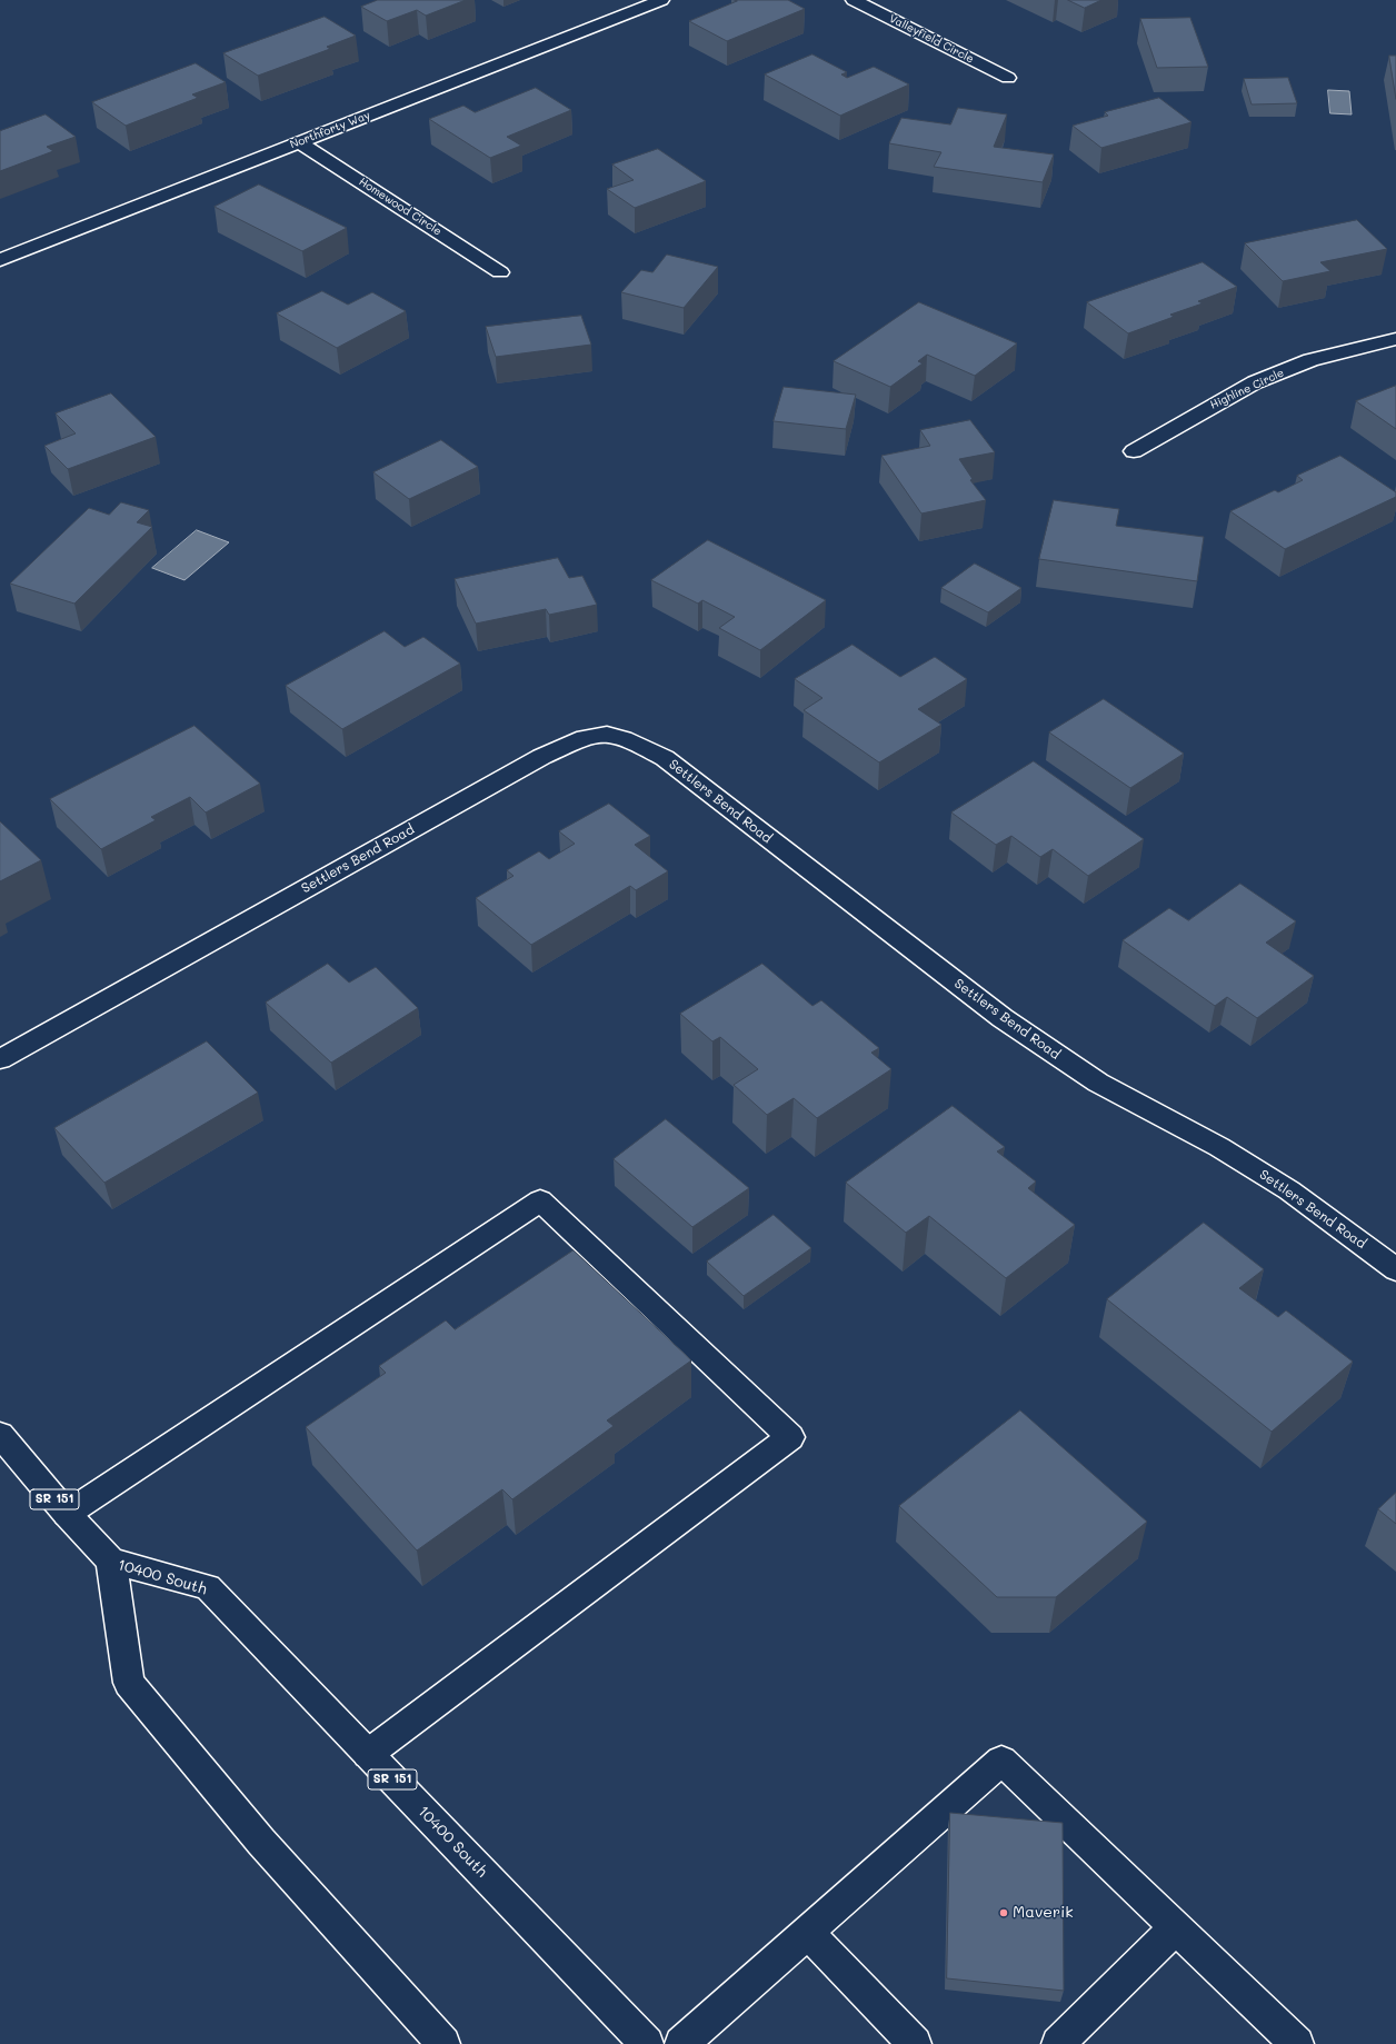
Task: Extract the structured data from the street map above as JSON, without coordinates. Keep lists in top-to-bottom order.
{
  "streets": {
    "street": [
      "Valleyfield Circle",
      "Northforty Way",
      "Homewood Circle",
      "Highline Circle",
      "Settlers Bend Road",
      "SR 151",
      "10400 South"
    ]
  },
  "crossings": [
    ["Northforty Way", "Homewood Circle"],
    ["SR 151", "10400 South"]
  ],
  "places": ["Maverik"]
}
